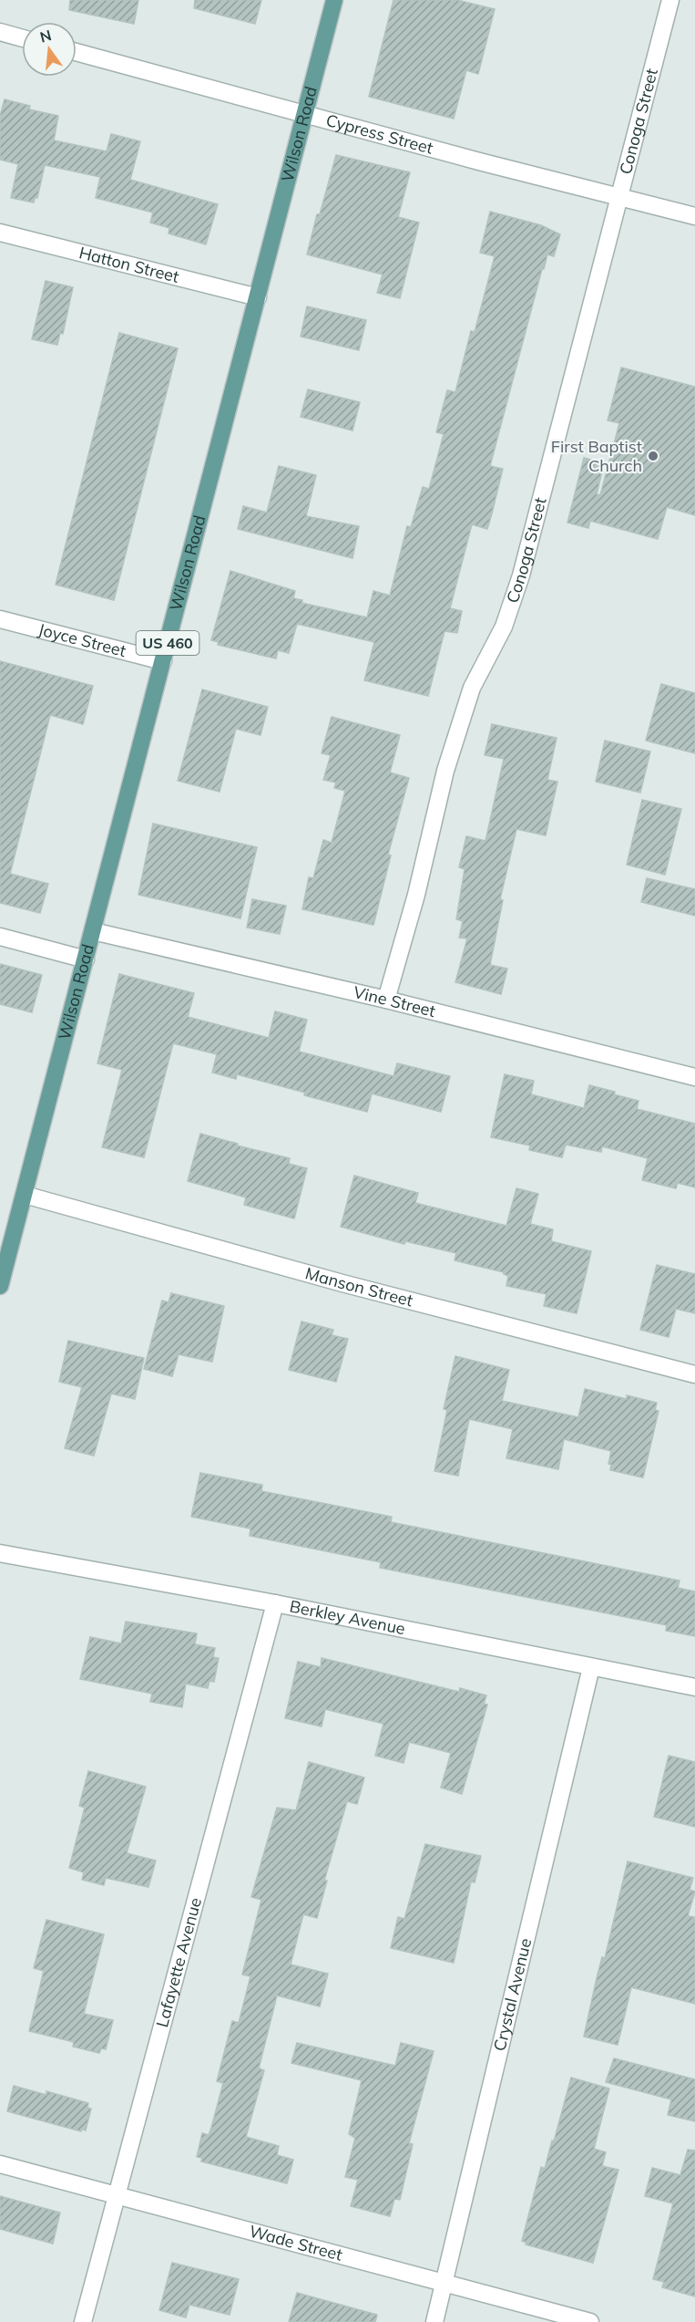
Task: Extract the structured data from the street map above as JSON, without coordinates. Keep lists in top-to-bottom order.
{
  "streets": {
    "main road": ["Wilson Road", "US 460"],
    "street": [
      "Conoga Street",
      "Cypress Street",
      "Hatton Street",
      "Joyce Street",
      "Vine Street",
      "Manson Street",
      "Berkley Avenue",
      "Lafayette Avenue",
      "Crystal Avenue",
      "Wade Street"
    ]
  },
  "crossings": [
    ["Conoga Street", "Cypress Street"],
    ["Conoga Street", "Vine Street"],
    ["Cypress Street", "Wilson Road"],
    ["Wilson Road", "Hatton Street"],
    ["Wilson Road", "Joyce Street"],
    ["Wilson Road", "Vine Street"],
    ["Wilson Road", "Manson Street"],
    ["Berkley Avenue", "Lafayette Avenue"],
    ["Berkley Avenue", "Crystal Avenue"],
    ["Lafayette Avenue", "Wade Street"],
    ["Crystal Avenue", "Wade Street"]
  ],
  "places": ["First Baptist Church"],
  "north": "top"
}
